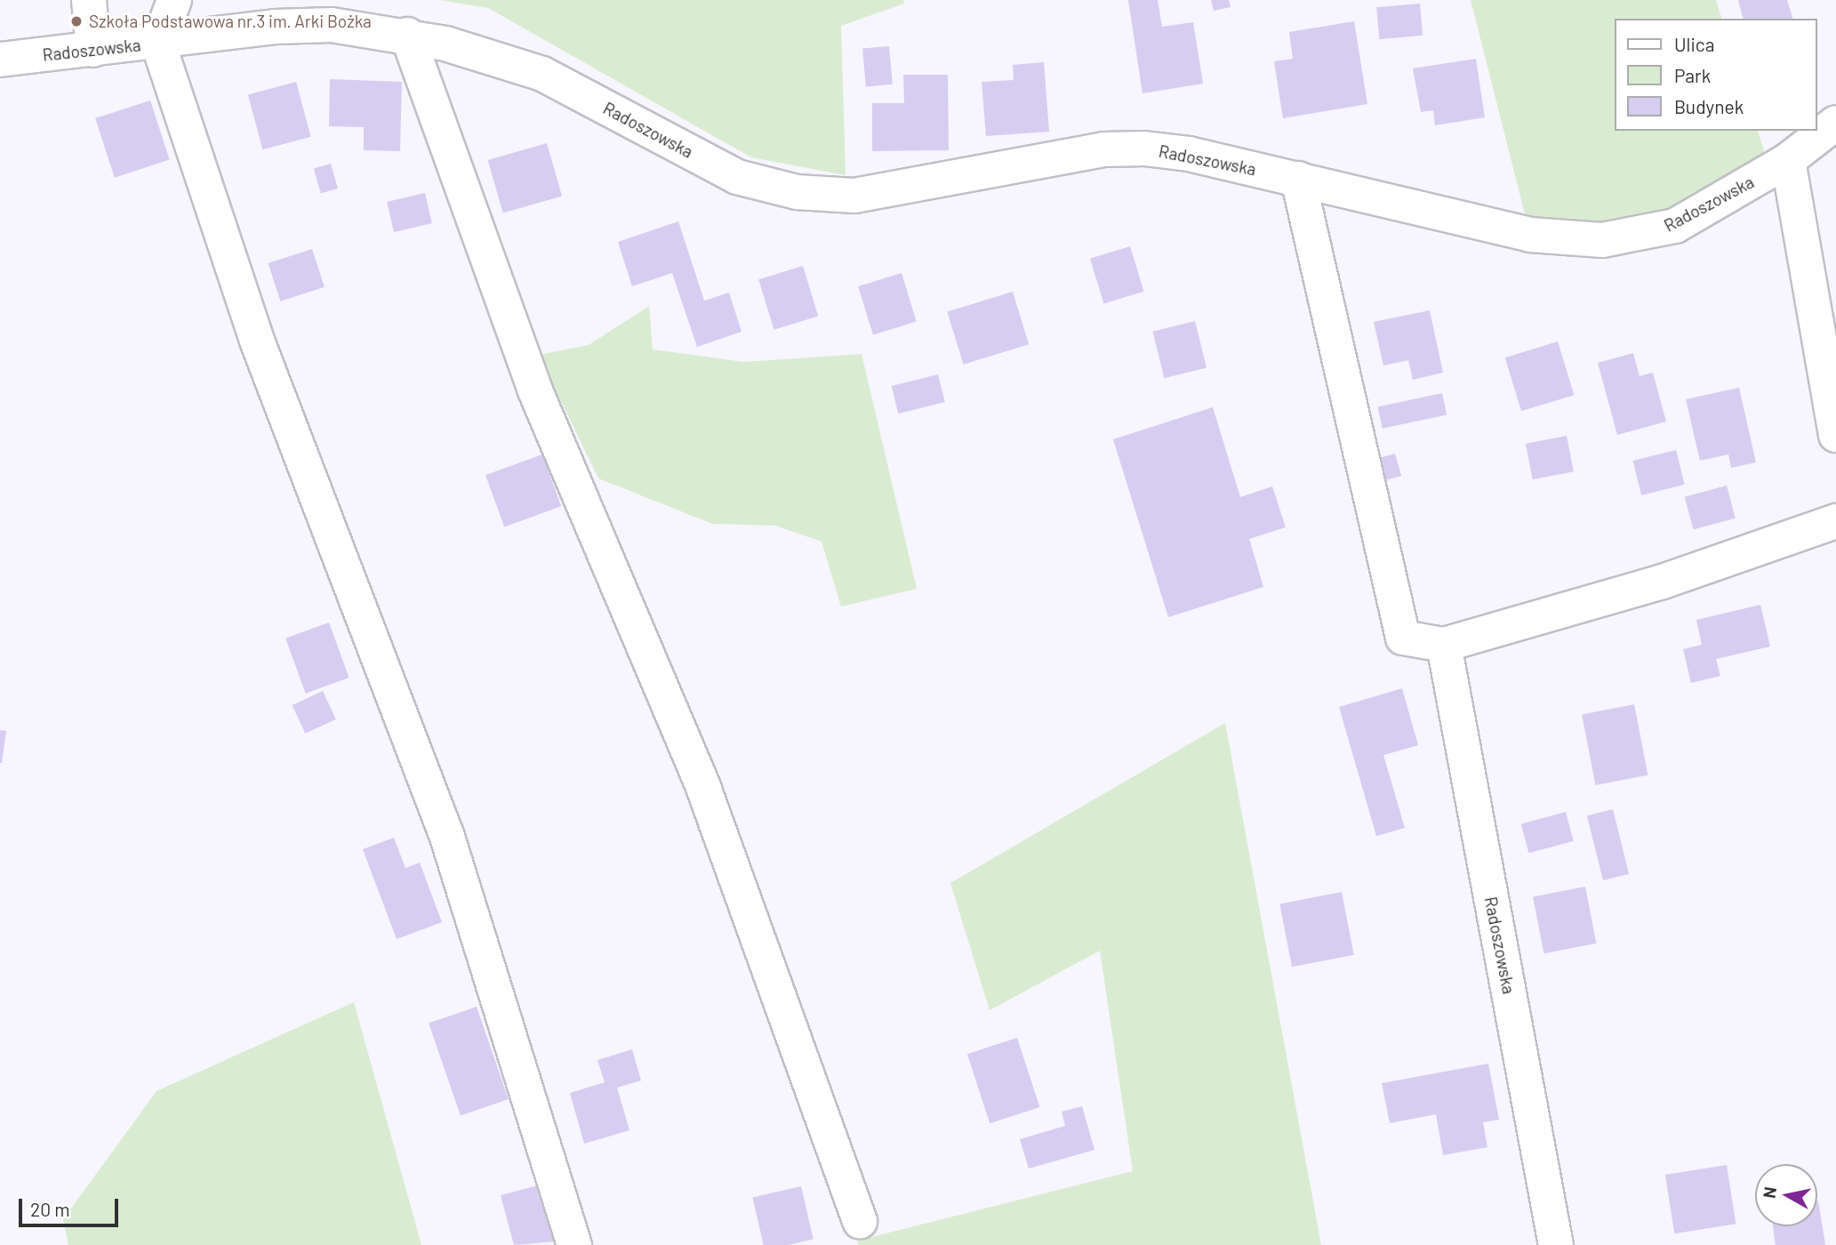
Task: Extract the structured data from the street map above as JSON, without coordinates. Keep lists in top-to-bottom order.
{
  "streets": {
    "street": ["Radoszowska"]
  },
  "places": ["Szkoła Podstawowa nr.3 im. Arki Bożka"],
  "legend": ["Ulica", "Park", "Budynek"],
  "scale_bar": "20 m",
  "north": "left"
}
